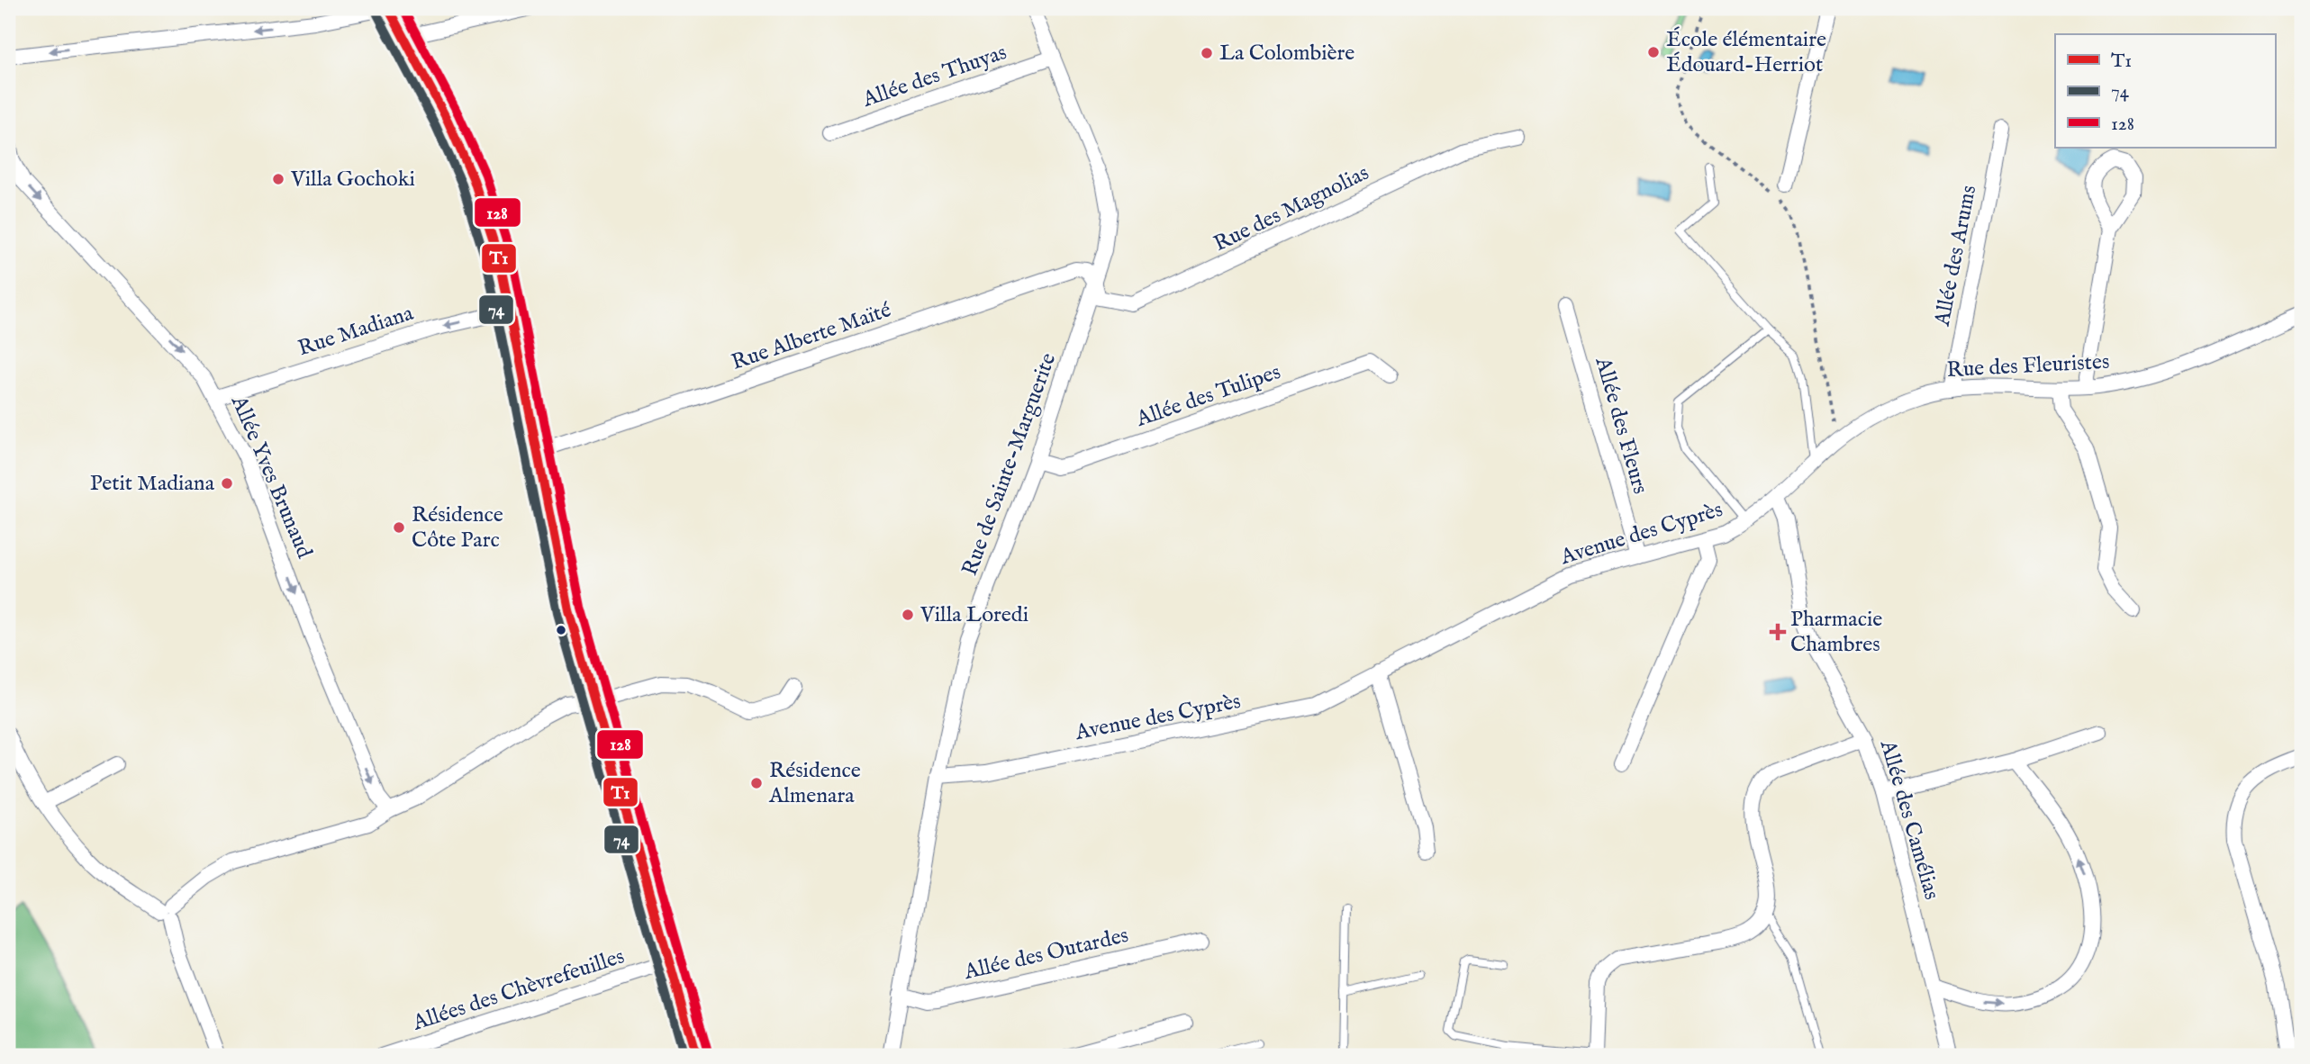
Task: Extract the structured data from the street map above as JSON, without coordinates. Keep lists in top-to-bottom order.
{
  "streets": {
    "street": [
      "Allée des Thuyas",
      "Rue des Magnolias",
      "Allée des Arums",
      "Rue Madiana",
      "Rue Alberte Maïté",
      "Rue des Fleuristes",
      "Allée des Tulipes",
      "Allée des Fleurs",
      "Rue de Sainte-Marguerite",
      "Allée Yves Brunaud",
      "Avenue des Cyprès",
      "Allée des Camélias",
      "Allée des Outardes",
      "Allées des Chèvrefeuilles"
    ]
  },
  "crossings": [
    ["Allée des Thuyas", "Rue de Sainte-Marguerite"],
    ["Rue des Magnolias", "Rue Alberte Maïté"],
    ["Rue des Magnolias", "Rue de Sainte-Marguerite"],
    ["Allée des Arums", "Rue des Fleuristes"],
    ["Rue Madiana", "Allée Yves Brunaud"],
    ["Rue Alberte Maïté", "Rue de Sainte-Marguerite"],
    ["Rue des Fleuristes", "Avenue des Cyprès"],
    ["Rue des Fleuristes", "Allée des Camélias"],
    ["Allée des Tulipes", "Rue de Sainte-Marguerite"],
    ["Allée des Fleurs", "Avenue des Cyprès"],
    ["Rue de Sainte-Marguerite", "Avenue des Cyprès"],
    ["Rue de Sainte-Marguerite", "Allée des Outardes"],
    ["Avenue des Cyprès", "Allée des Camélias"]
  ],
  "one_way": ["Rue Madiana", "Allée Yves Brunaud"],
  "places": {
    "other": [
      "École élémentaire Édouard-Herriot",
      "La Colombière",
      "Villa Gochoki",
      "Petit Madiana",
      "Résidence Côte Parc",
      "Villa Loredi",
      "Résidence Almenara"
    ],
    "health": ["Pharmacie Chambres"]
  },
  "lines": ["transit line T1", "transit line 128", "transit line 74"],
  "legend": ["T1", "74", "128"]
}
